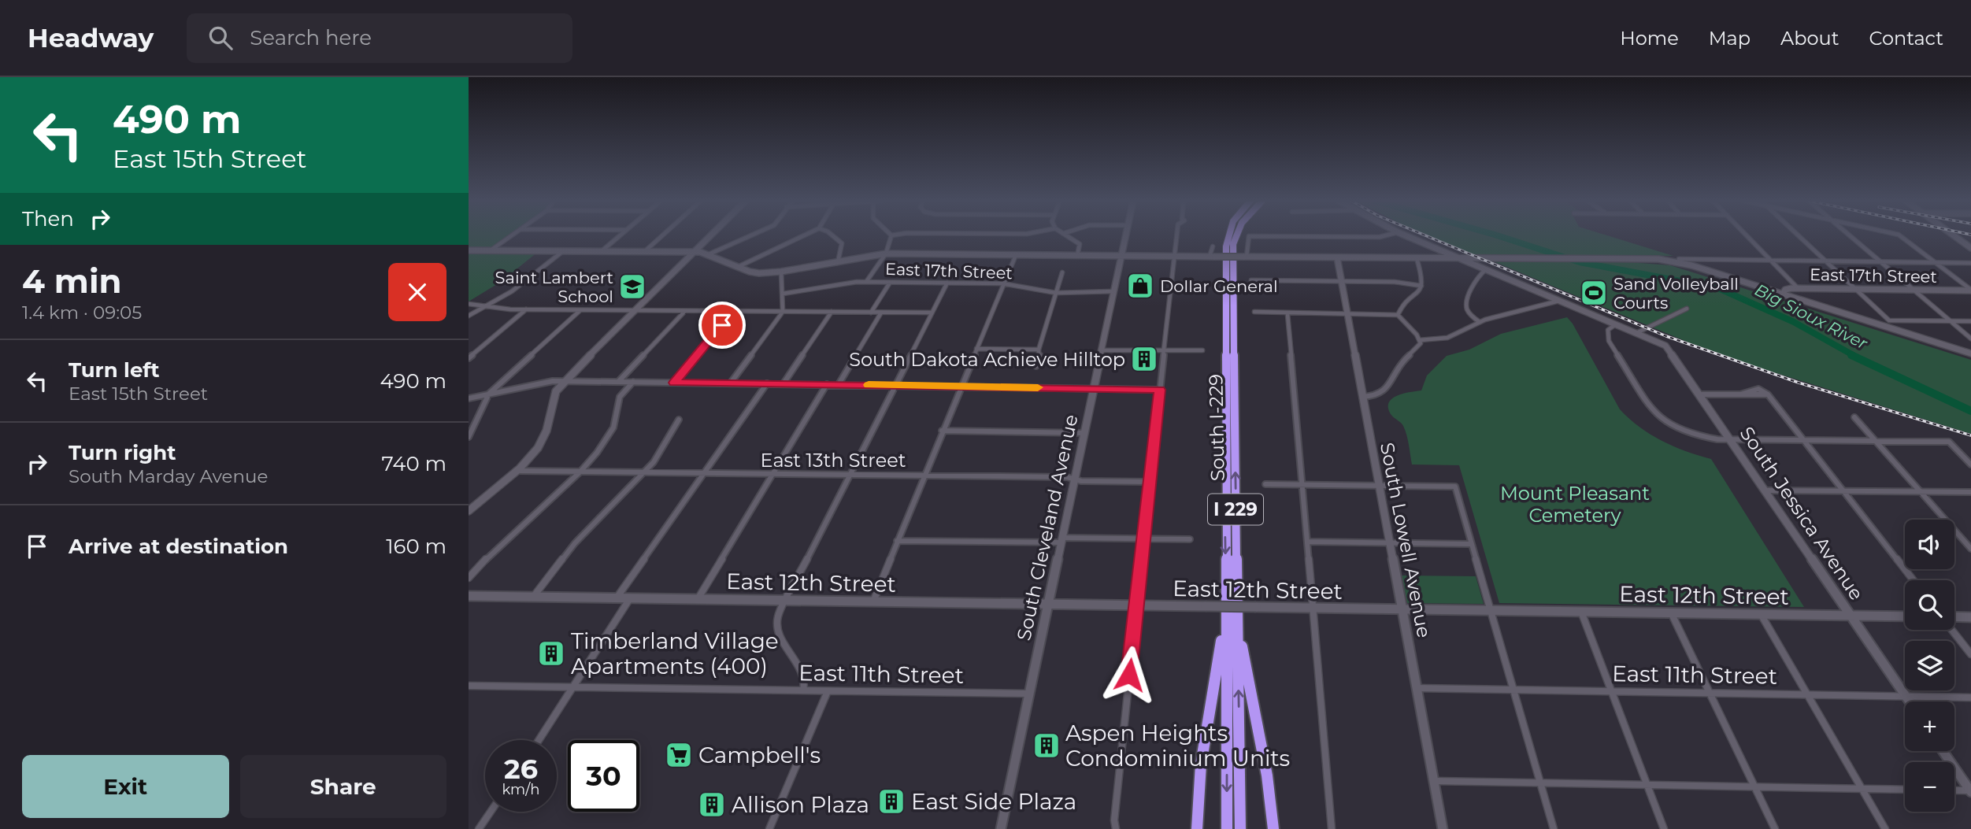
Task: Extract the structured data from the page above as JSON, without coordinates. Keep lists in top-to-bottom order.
{
  "streets": {
    "highway": ["South I-229", "I 229"],
    "street": [
      "East 17th Street",
      "East 13th Street",
      "South Jessica Avenue",
      "South Cleveland Avenue",
      "South Lowell Avenue",
      "East 12th Street",
      "East 11th Street"
    ]
  },
  "crossings": [
    ["East 17th Street", "South Cleveland Avenue"],
    ["East 13th Street", "South Cleveland Avenue"],
    ["South Jessica Avenue", "East 12th Street"],
    ["South Jessica Avenue", "East 11th Street"],
    ["South Cleveland Avenue", "East 12th Street"],
    ["South Cleveland Avenue", "East 11th Street"],
    ["South Lowell Avenue", "East 12th Street"],
    ["South Lowell Avenue", "East 11th Street"]
  ],
  "water": ["Big Sioux River"],
  "parks": ["Mount Pleasant Cemetery"],
  "places": {
    "shop": ["Dollar General"],
    "school or university": ["Saint Lambert School"],
    "sports": ["Sand Volleyball Courts"],
    "building": [
      "South Dakota Achieve Hilltop",
      "Timberland Village Apartments (400)",
      "Aspen Heights Condominium Units",
      "East Side Plaza",
      "Allison Plaza"
    ],
    "supermarket": ["Campbell's"]
  },
  "page": {
    "header": "Headway",
    "search": "Search here",
    "nav": [
      "Home",
      "Map",
      "About",
      "Contact"
    ],
    "turn": ["490 m", "East 15th Street"],
    "then": "Then",
    "heading": ["4 min", "1.4 km · 09:05"],
    "list": [
      {
        "name": "Turn left",
        "note": "East 15th Street",
        "value": "490 m"
      },
      {
        "name": "Turn right",
        "note": "South Marday Avenue",
        "value": "740 m"
      },
      {
        "name": "Arrive at destination",
        "value": "160 m"
      }
    ],
    "map_buttons": ["+", "−"],
    "speed": "26 km/h",
    "limit": "30",
    "buttons": ["Exit", "Share"]
  }
}
